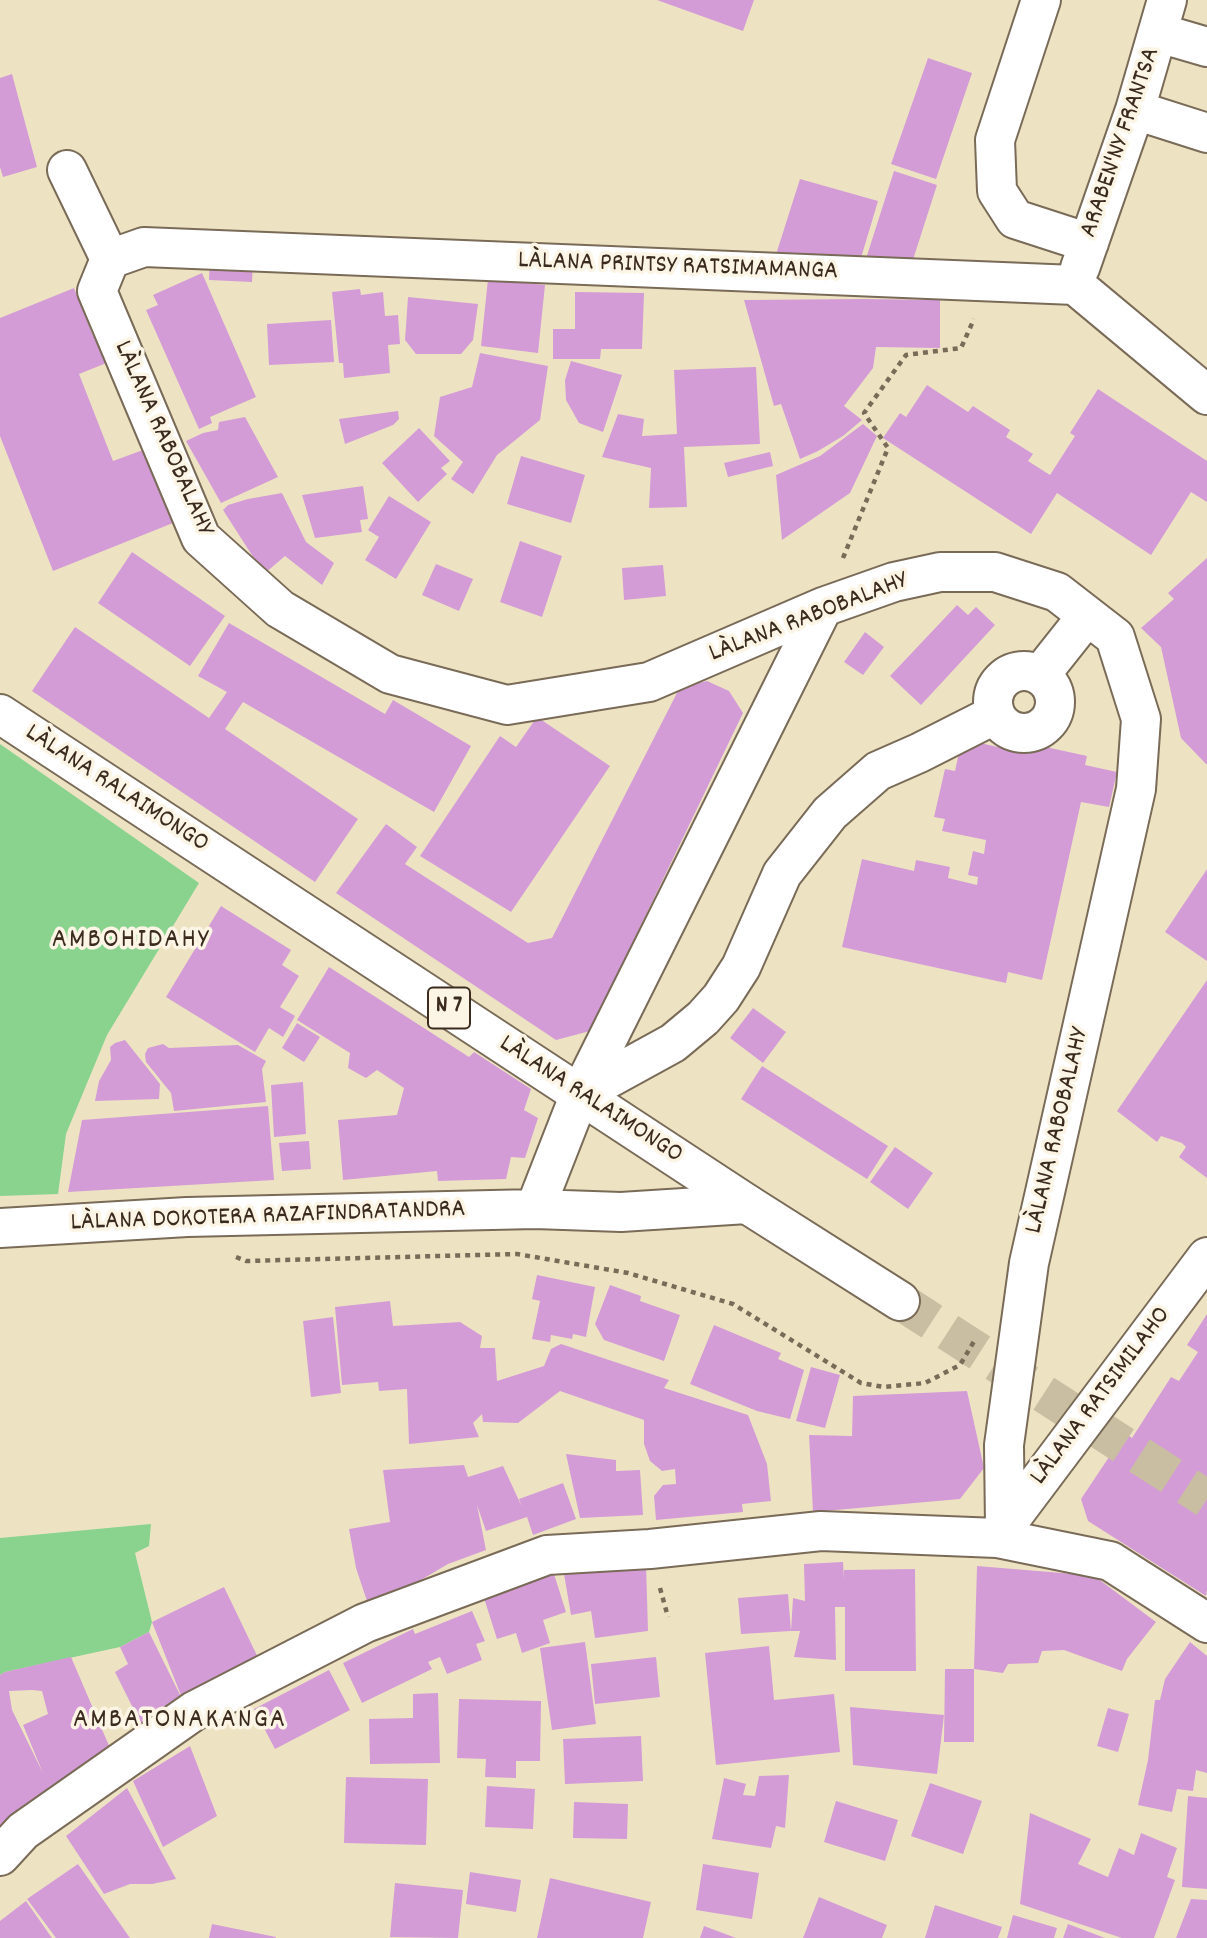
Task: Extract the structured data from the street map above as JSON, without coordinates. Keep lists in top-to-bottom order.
{
  "streets": {
    "street": [
      "ARABEN'NY FRANTSA",
      "LÀLANA PRINTSY RATSIMAMANGA",
      "LÀLANA RABOBALAHY",
      "LÀLANA RALAIMONGO",
      "N 7",
      "LÀLANA DOKOTERA RAZAFINDRATANDRA",
      "LÀLANA RATSIMILAHO"
    ]
  },
  "crossings": [
    ["ARABEN'NY FRANTSA", "LÀLANA PRINTSY RATSIMAMANGA"],
    ["LÀLANA PRINTSY RATSIMAMANGA", "LÀLANA RABOBALAHY"],
    ["LÀLANA RABOBALAHY", "LÀLANA RATSIMILAHO"],
    ["LÀLANA RALAIMONGO", "LÀLANA DOKOTERA RAZAFINDRATANDRA"]
  ],
  "districts": ["AMBOHIDAHY", "AMBATONAKANGA"]
}
